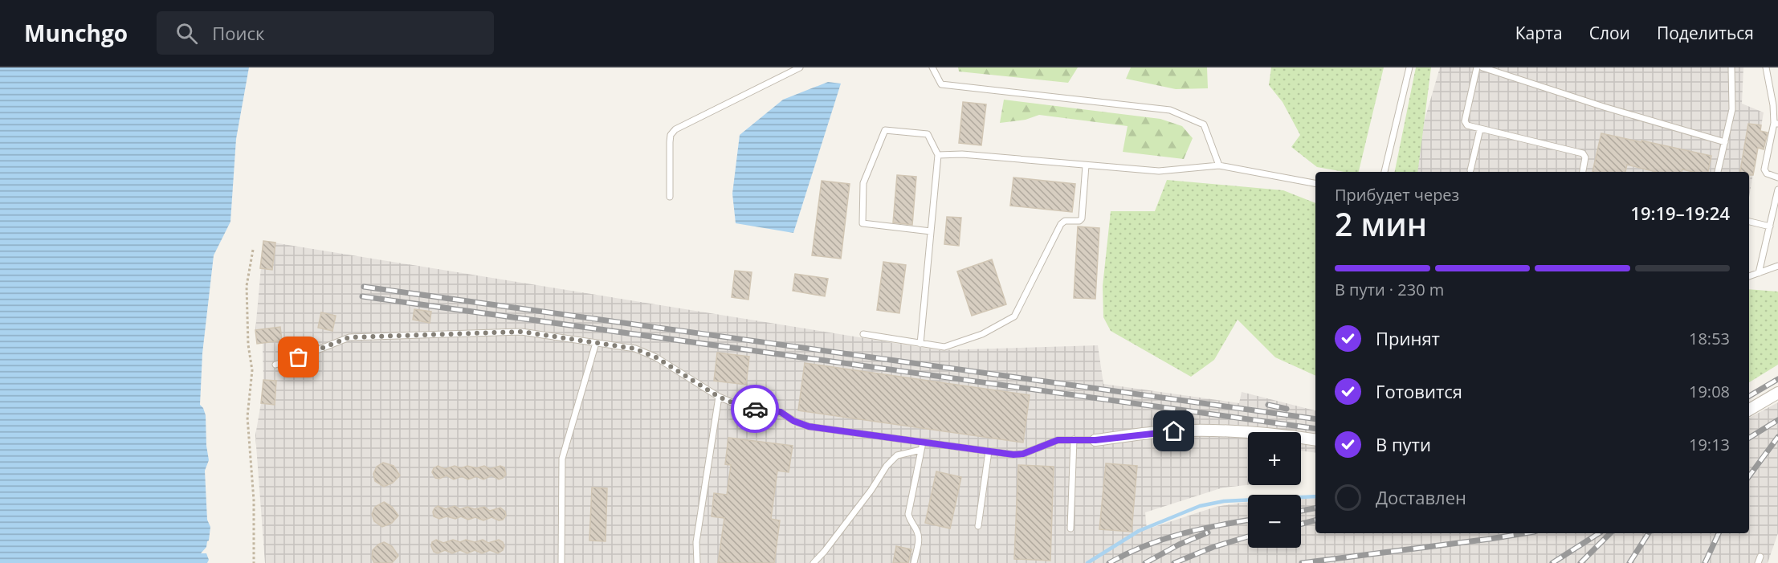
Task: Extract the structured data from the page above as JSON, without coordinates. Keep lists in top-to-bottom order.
{
  "page": {
    "header": "Munchgo",
    "search": "Поиск",
    "nav": ["Карта", "Слои", "Поделиться"],
    "heading": ["2 мин", "Прибудет через", "19:19–19:24"],
    "bar": "В пути · 230 m",
    "list": [
      ["Принят", "18:53"],
      ["Готовится", "19:08"],
      ["В пути", "19:13"],
      "Доставлен"
    ],
    "map_buttons": ["+", "−"]
  }
}
